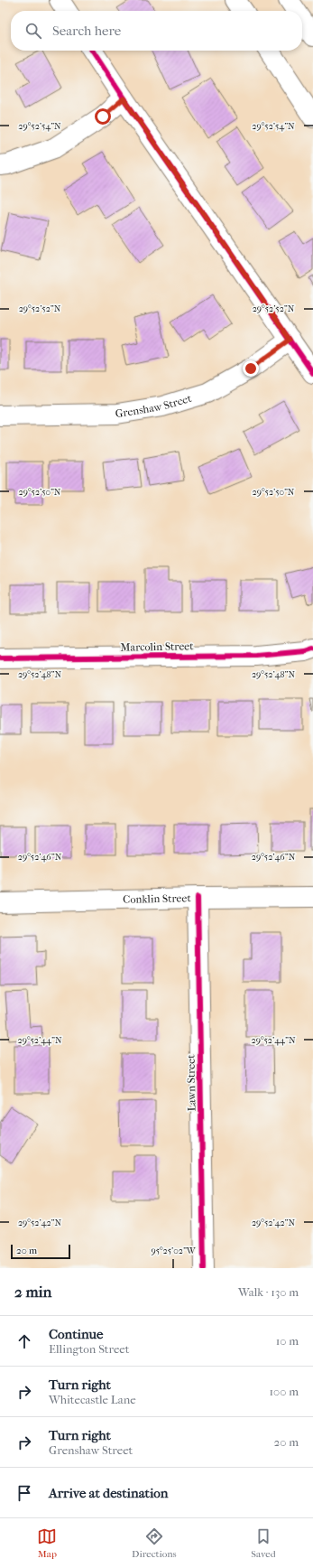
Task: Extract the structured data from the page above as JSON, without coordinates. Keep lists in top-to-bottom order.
{
  "streets": {
    "street": [
      "Grenshaw Street",
      "Marcolin Street",
      "Conklin Street",
      "Lawn Street"
    ]
  },
  "crossings": [
    ["Conklin Street", "Lawn Street"]
  ],
  "scale_bar": "20 m",
  "page": {
    "search": "Search here",
    "scale": "20 m",
    "heading": ["2 min", "Walk · 130 m"],
    "list": [
      ["Continue", "Ellington Street", "10 m"],
      ["Turn right", "Whitecastle Lane", "100 m"],
      ["Turn right", "Grenshaw Street", "20 m"],
      "Arrive at destination"
    ],
    "nav": ["Map", "Directions", "Saved"]
  },
  "coordinates": [
    "29°52'54\"N",
    "29°52'52\"N",
    "29°52'50\"N",
    "29°52'48\"N",
    "29°52'46\"N",
    "29°52'44\"N",
    "29°52'42\"N",
    "95°25'02\"W"
  ]
}
